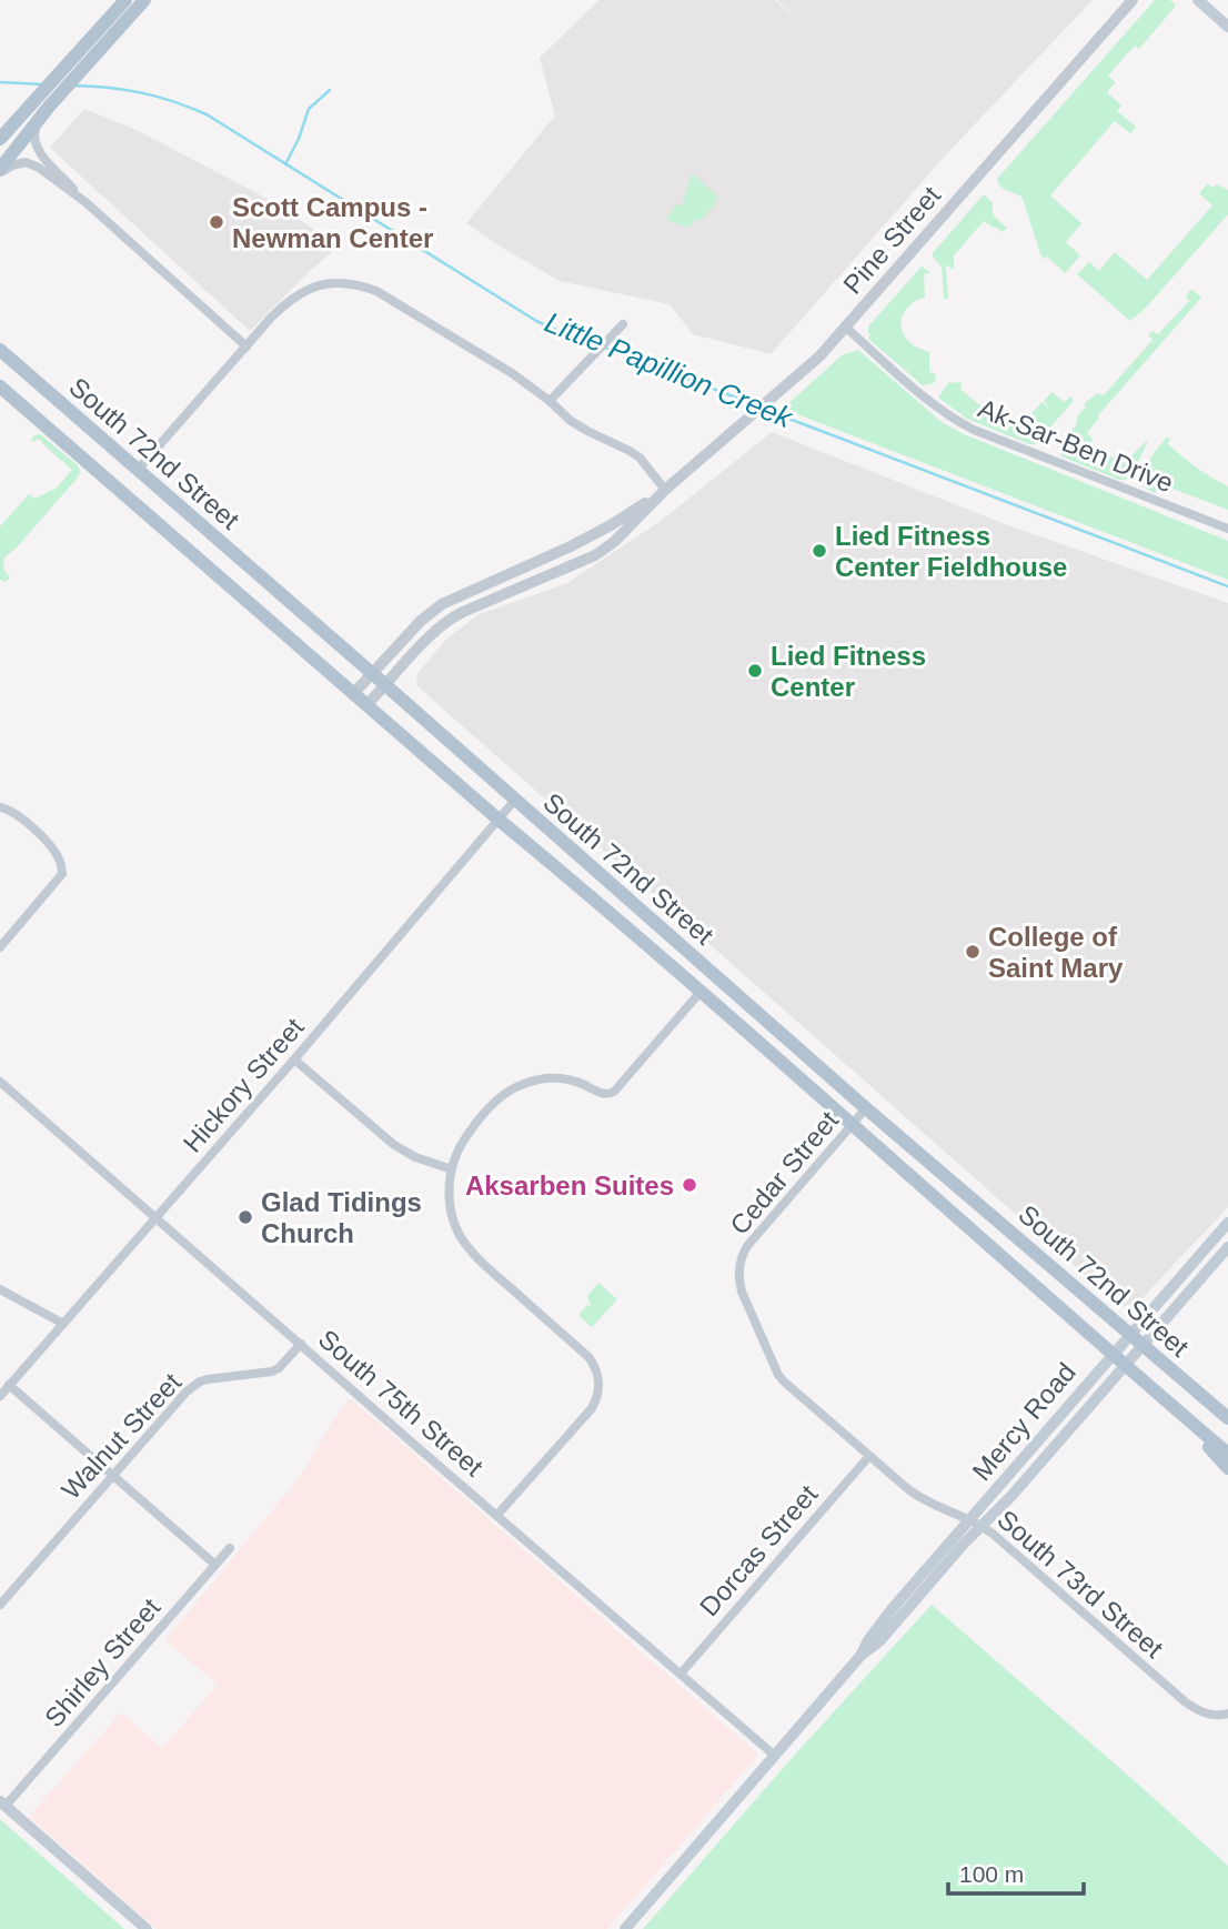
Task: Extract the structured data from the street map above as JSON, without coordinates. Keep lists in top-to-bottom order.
{
  "streets": {
    "main road": ["South 72nd Street", "Mercy Road"],
    "street": [
      "Pine Street",
      "Ak-Sar-Ben Drive",
      "Hickory Street",
      "Cedar Street",
      "South 75th Street",
      "Walnut Street",
      "Dorcas Street",
      "South 73rd Street",
      "Shirley Street"
    ]
  },
  "crossings": [
    ["Pine Street", "Ak-Sar-Ben Drive"],
    ["Pine Street", "South 72nd Street"],
    ["South 72nd Street", "Hickory Street"],
    ["South 72nd Street", "Cedar Street"],
    ["South 72nd Street", "Mercy Road"],
    ["Hickory Street", "South 75th Street"],
    ["Cedar Street", "South 73rd Street"],
    ["South 75th Street", "Mercy Road"],
    ["South 75th Street", "Walnut Street"],
    ["South 75th Street", "Dorcas Street"],
    ["Mercy Road", "South 73rd Street"],
    ["Dorcas Street", "South 73rd Street"]
  ],
  "water": ["Little Papillion Creek"],
  "places": [
    "Scott Campus - Newman Center",
    "Lied Fitness Center Fieldhouse",
    "Lied Fitness Center",
    "College of Saint Mary",
    "Aksarben Suites",
    "Glad Tidings Church"
  ],
  "scale_bar": "100 m"
}
